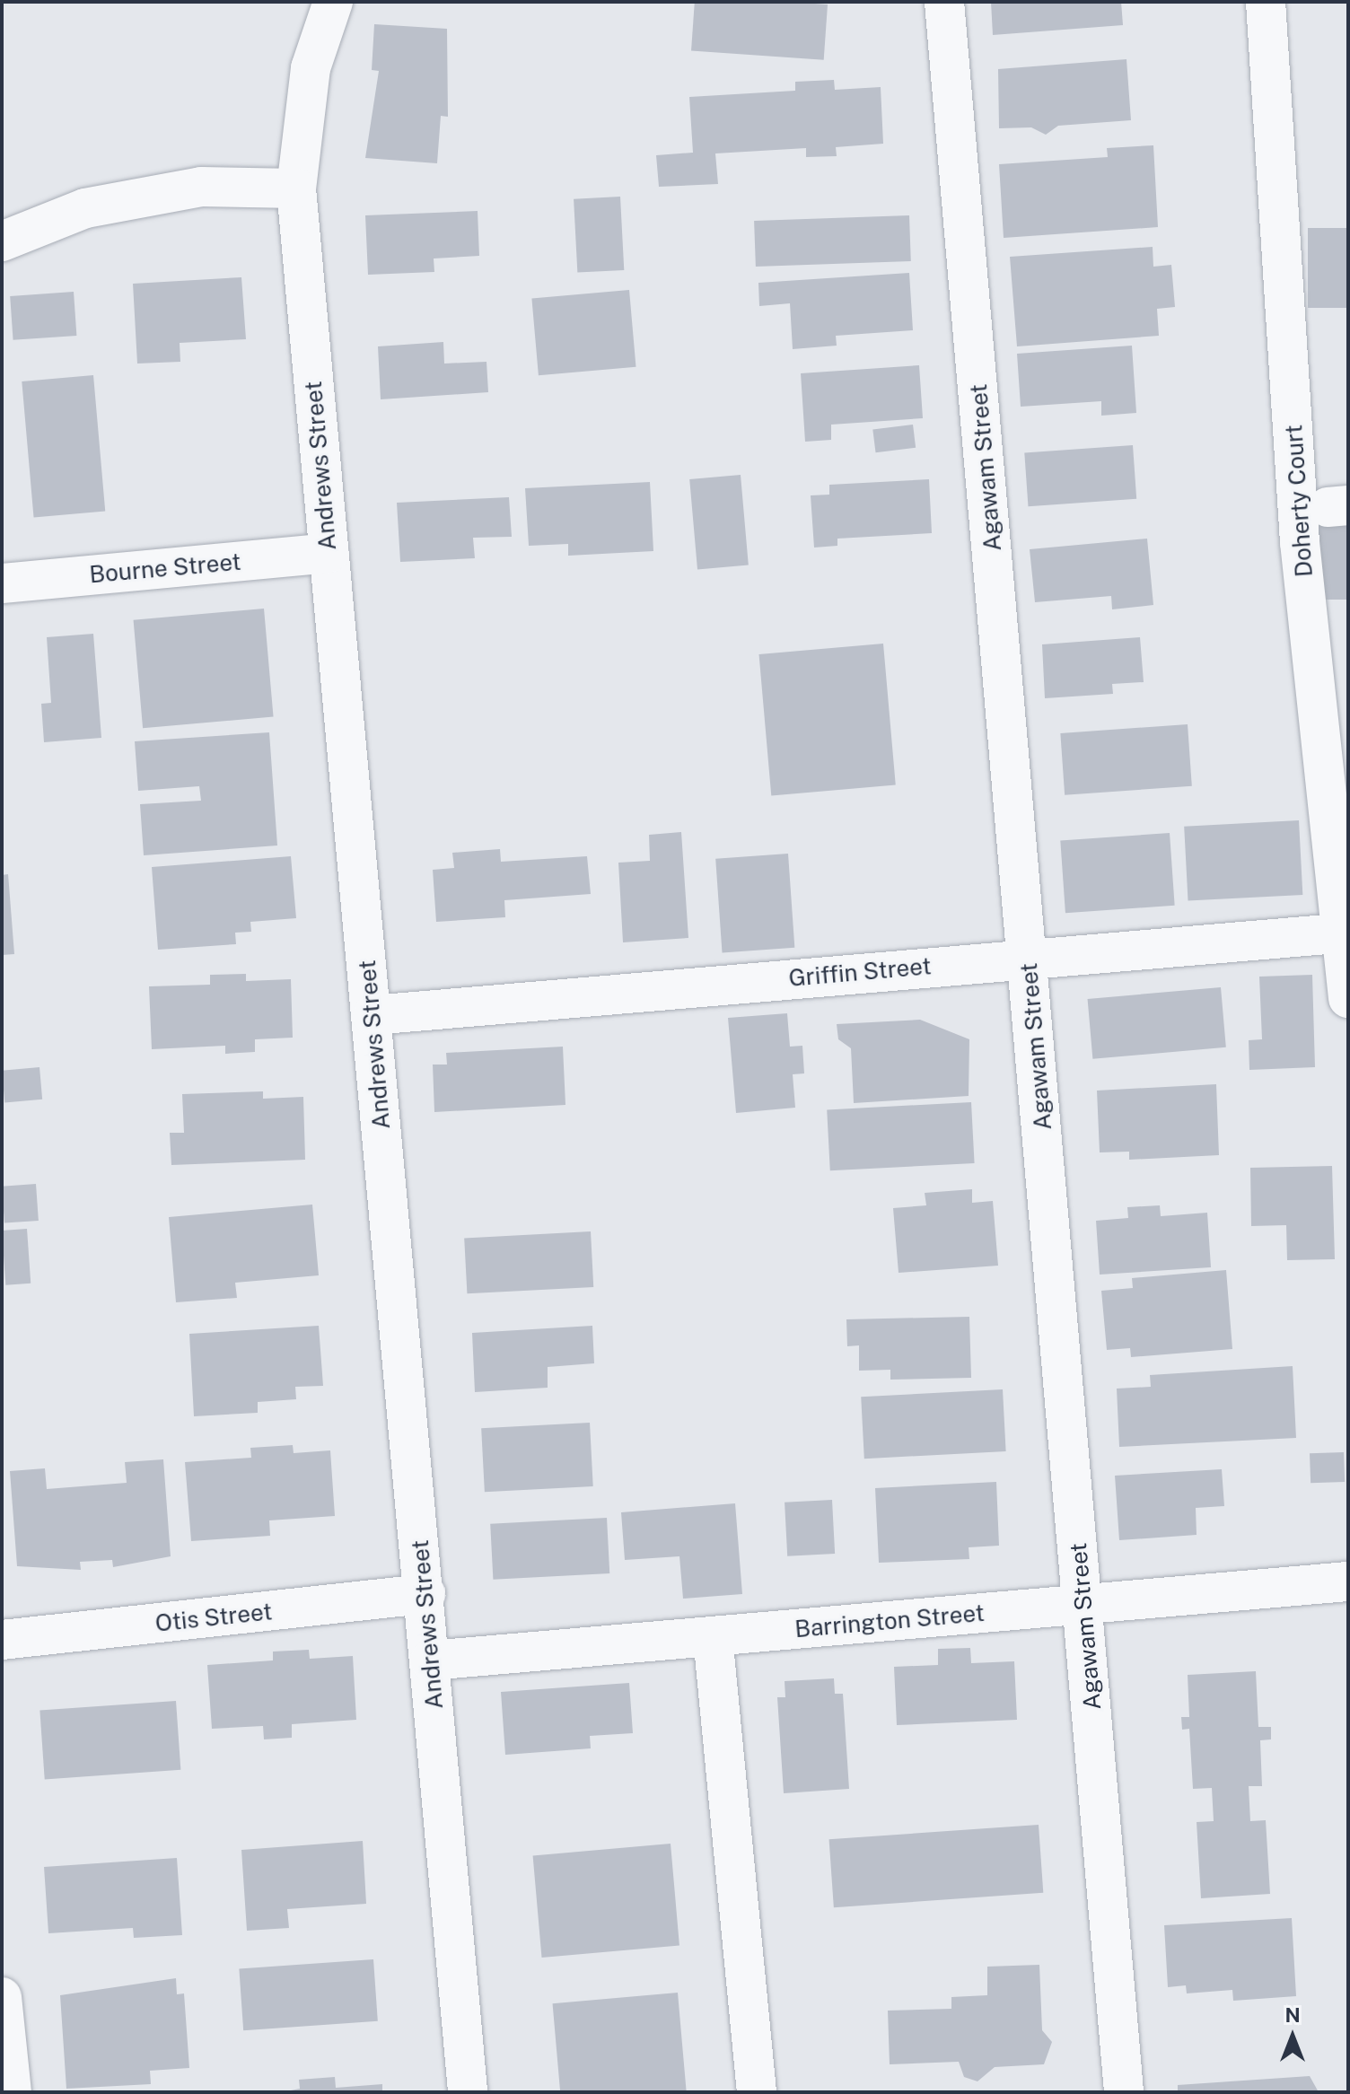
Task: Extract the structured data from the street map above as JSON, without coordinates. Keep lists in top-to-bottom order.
{
  "streets": {
    "street": [
      "Andrews Street",
      "Agawam Street",
      "Doherty Court",
      "Bourne Street",
      "Griffin Street",
      "Otis Street",
      "Barrington Street"
    ]
  },
  "crossings": [
    ["Andrews Street", "Bourne Street"],
    ["Andrews Street", "Griffin Street"],
    ["Andrews Street", "Otis Street"],
    ["Andrews Street", "Barrington Street"],
    ["Agawam Street", "Griffin Street"],
    ["Agawam Street", "Barrington Street"],
    ["Doherty Court", "Griffin Street"]
  ],
  "north": "top"
}
